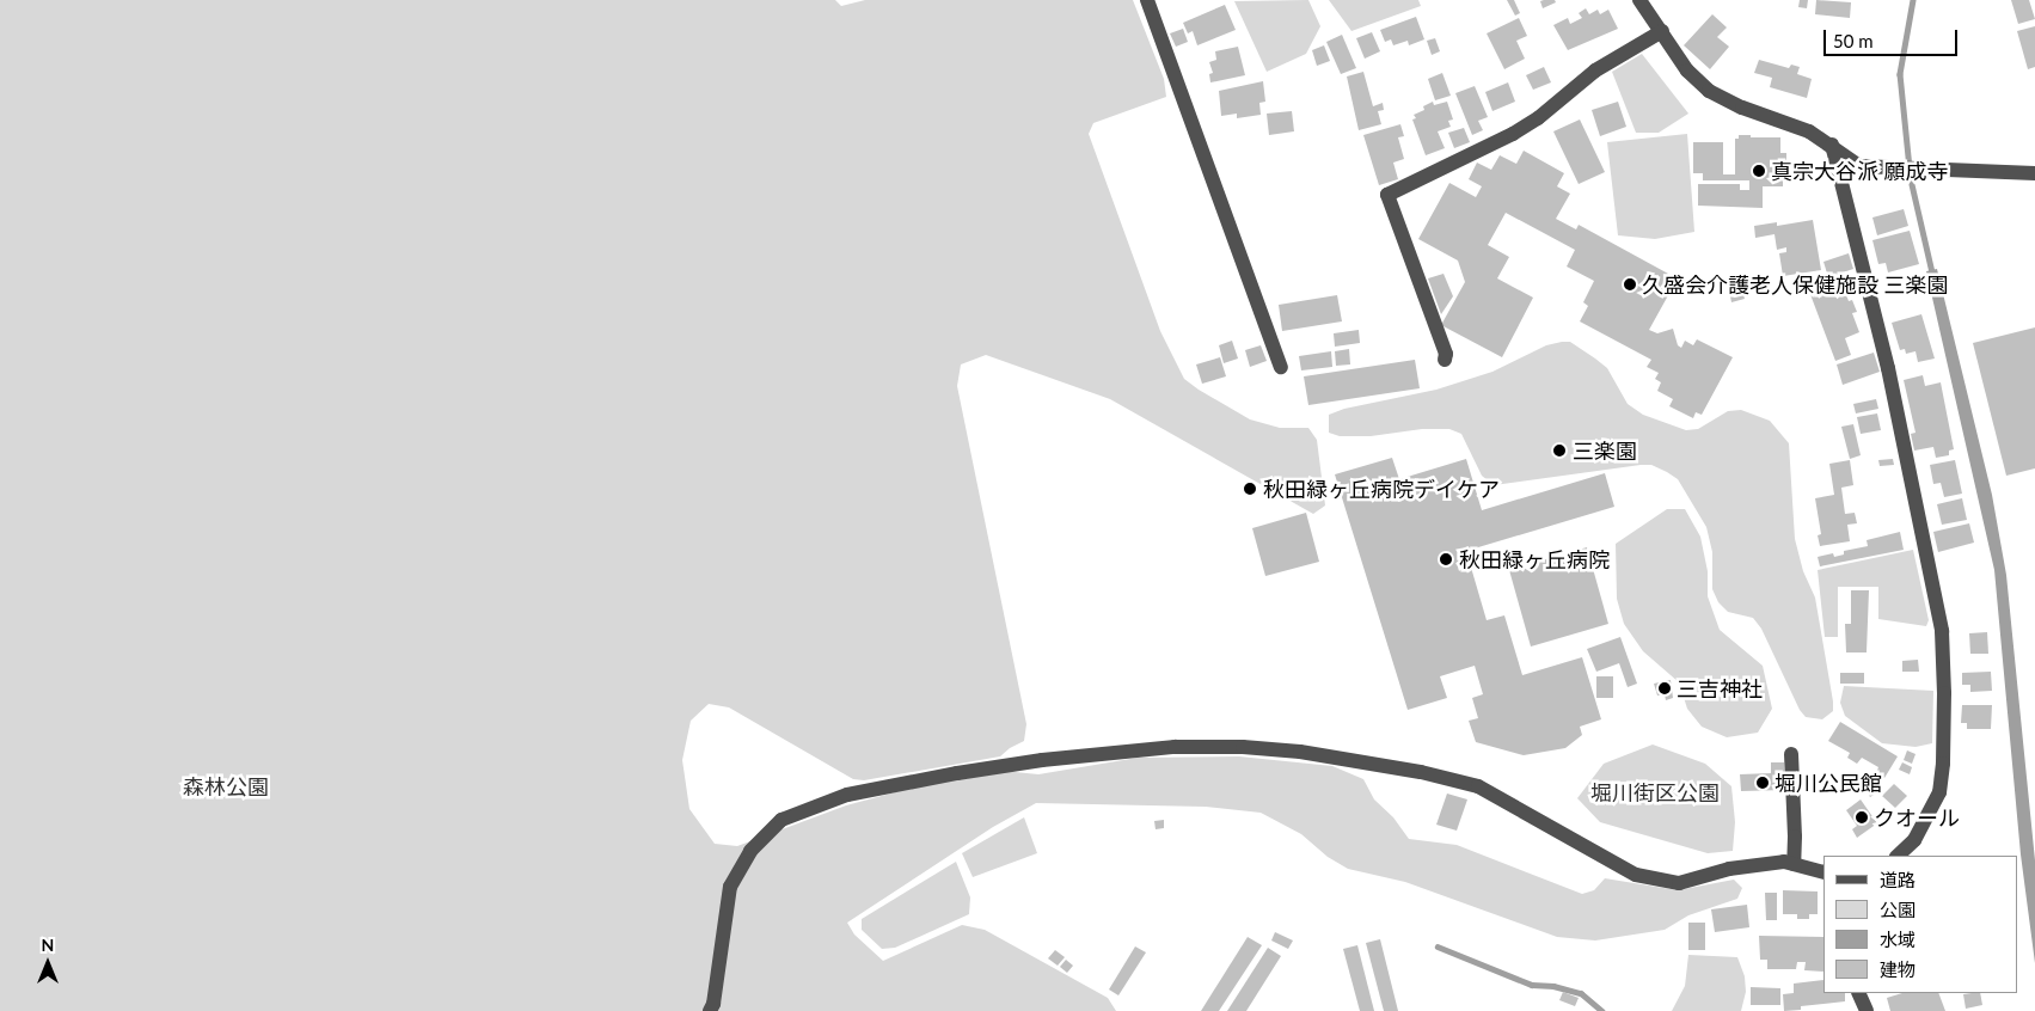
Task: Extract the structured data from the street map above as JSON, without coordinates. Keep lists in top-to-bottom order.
{
  "parks": ["森林公園", "堀川街区公園"],
  "places": [
    "真宗大谷派 願成寺",
    "久盛会介護老人保健施設 三楽園",
    "三楽園",
    "秋田緑ヶ丘病院デイケア",
    "秋田緑ヶ丘病院",
    "三吉神社",
    "堀川公民館",
    "クオール"
  ],
  "legend": [
    "道路",
    "公園",
    "水域",
    "建物"
  ],
  "scale_bar": "50 m",
  "north": "top"
}
